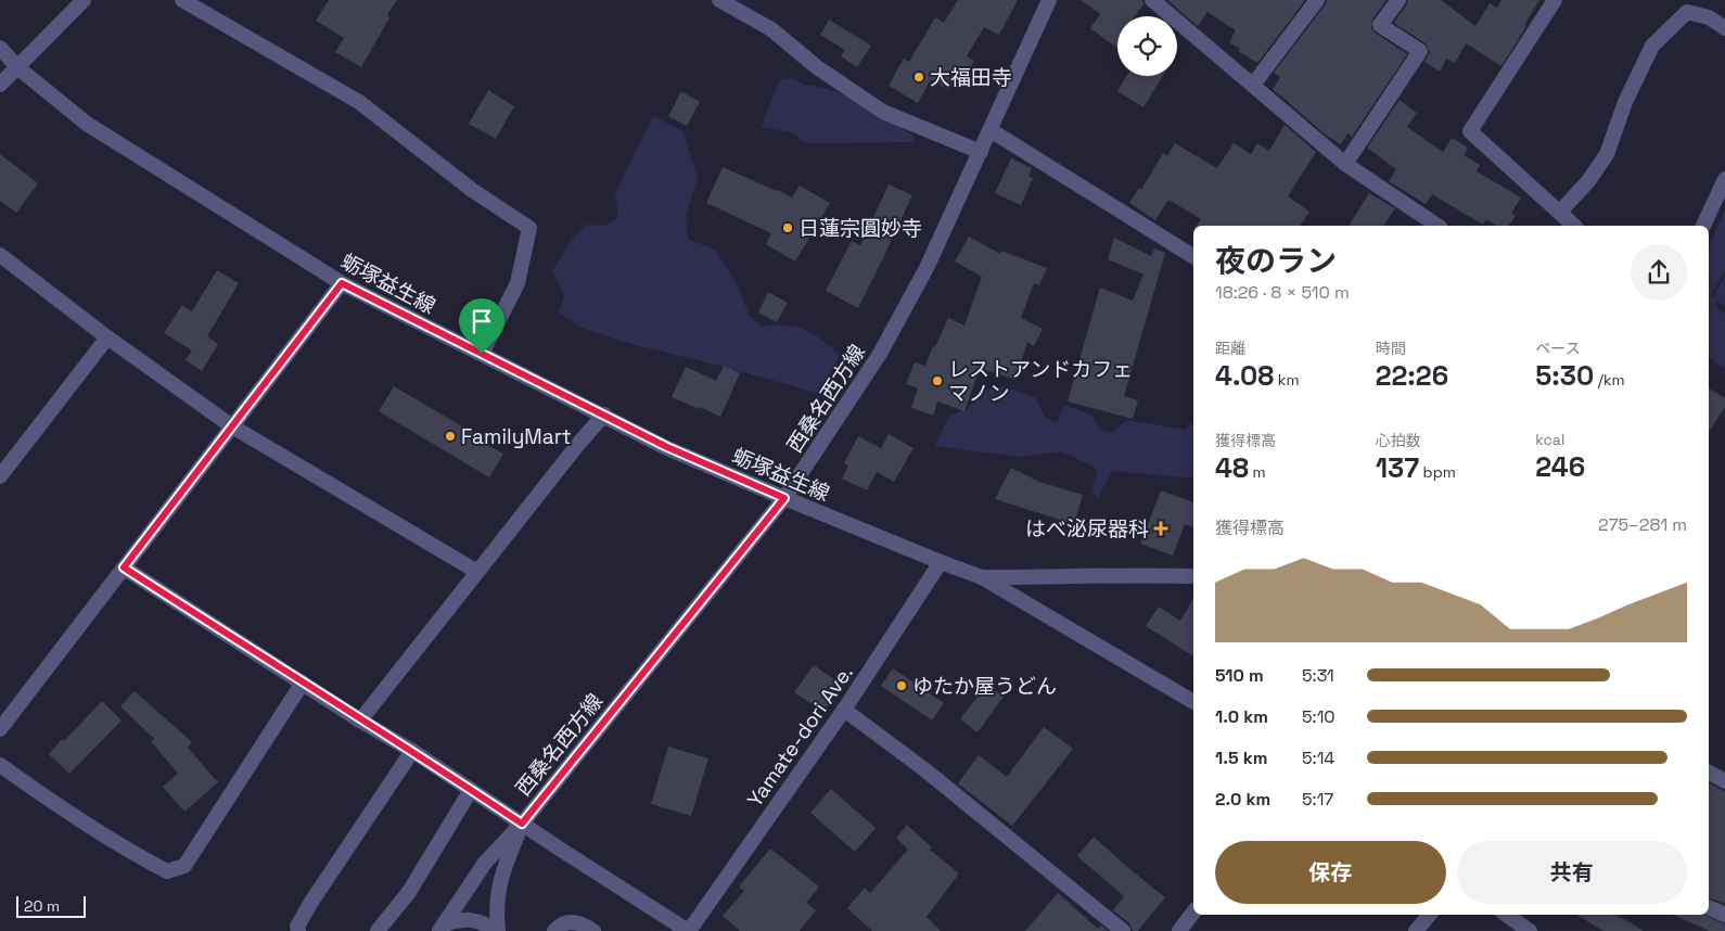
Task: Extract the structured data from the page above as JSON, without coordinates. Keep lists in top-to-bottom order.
{
  "streets": {
    "street": ["蛎塚益生線", "西桑名西方線", "Yamate-dori Ave."]
  },
  "crossings": [
    ["蛎塚益生線", "西桑名西方線"],
    ["蛎塚益生線", "Yamate-dori Ave."]
  ],
  "places": {
    "other": [
      "大福田寺",
      "日蓮宗圓妙寺",
      "レストアンドカフェ マノン",
      "FamilyMart",
      "ゆたか屋うどん"
    ],
    "health": ["はべ泌尿器科"]
  },
  "scale_bar": "20 m",
  "page": {
    "heading": ["夜のラン", "18:26 · 8 × 510 m"],
    "stats": [
      ["距離", "4.08 km"],
      ["時間", "22:26"],
      ["ペース", "5:30 /km"],
      ["獲得標高", "48 m"],
      ["心拍数", "137 bpm"],
      ["kcal", "246"]
    ],
    "chart": ["獲得標高", "275–281 m"],
    "list": [
      {
        "name": "510 m",
        "note": "5:31"
      },
      {
        "name": "1.0 km",
        "note": "5:10"
      },
      {
        "name": "1.5 km",
        "note": "5:14"
      },
      {
        "name": "2.0 km",
        "note": "5:17"
      }
    ],
    "buttons": ["保存", "共有"],
    "scale": "20 m"
  }
}
